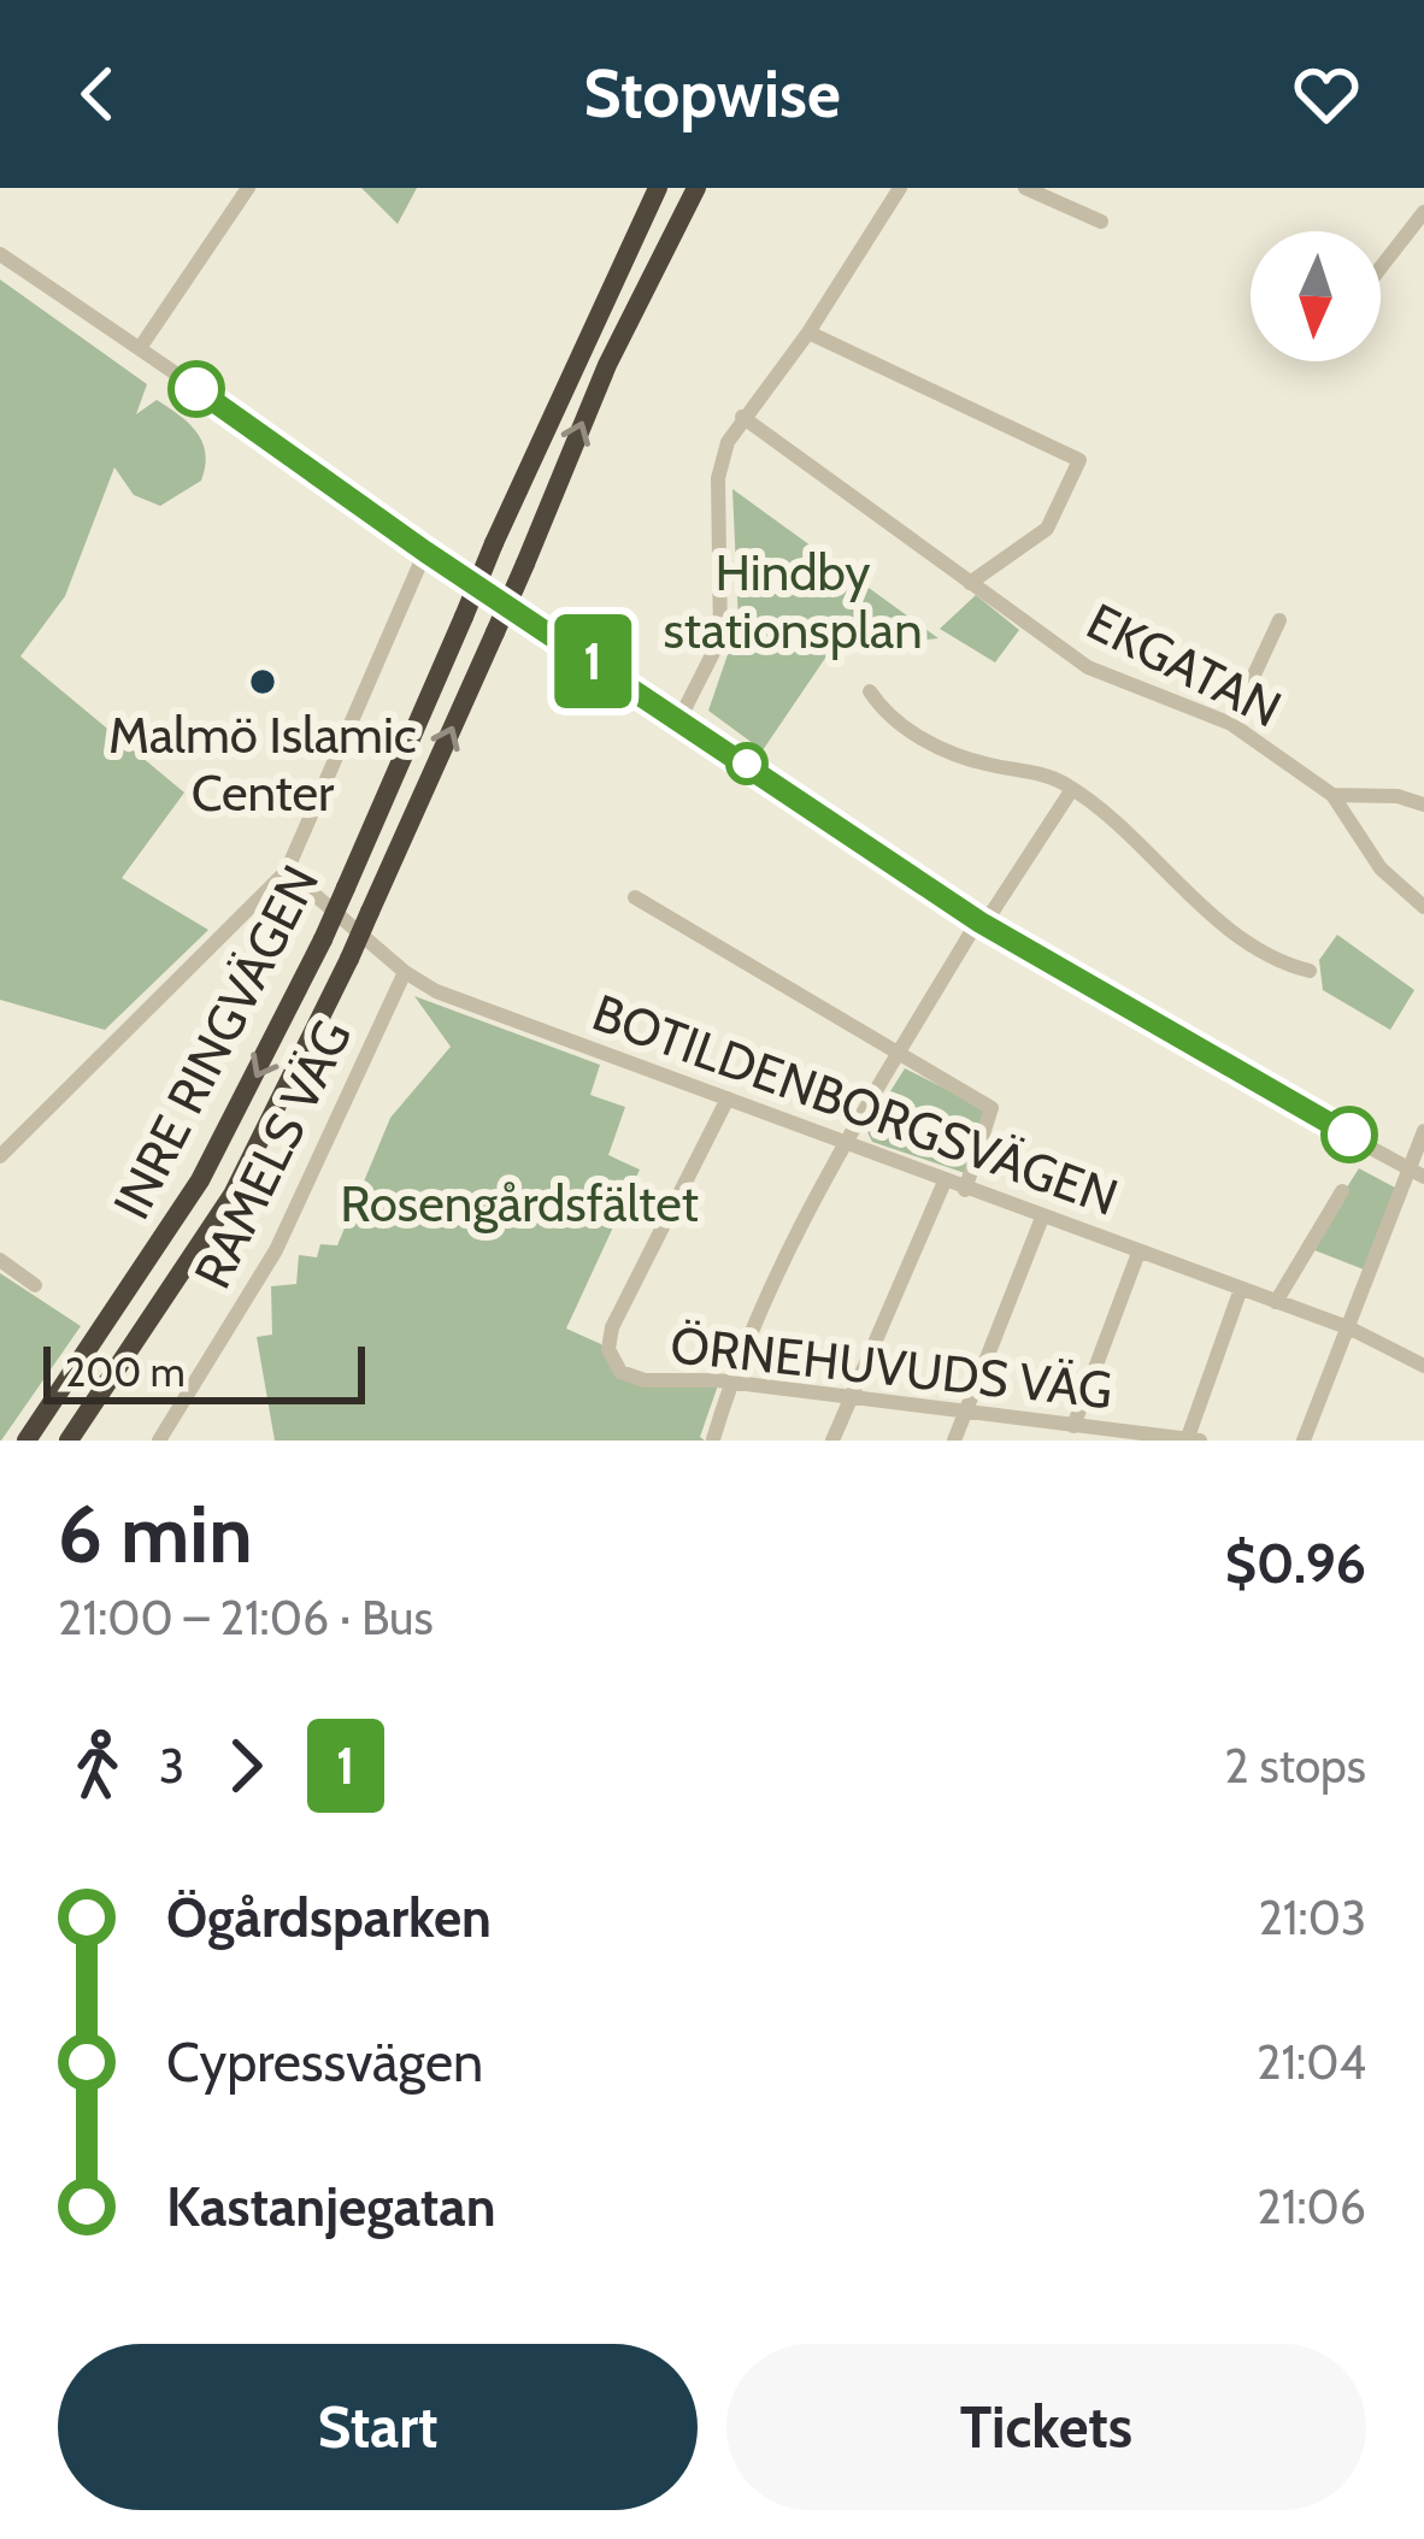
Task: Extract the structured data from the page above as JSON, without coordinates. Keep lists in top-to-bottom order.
{
  "streets": {
    "highway": ["INRE RINGVÄGEN"],
    "street": [
      "EKGATAN",
      "BOTILDENBORGSVÄGEN",
      "RAMELS VÄG",
      "ÖRNEHUVUDS VÄG"
    ]
  },
  "crossings": [
    ["BOTILDENBORGSVÄGEN", "RAMELS VÄG"],
    ["BOTILDENBORGSVÄGEN", "ÖRNEHUVUDS VÄG"]
  ],
  "parks": ["Hindby stationsplan", "Rosengårdsfältet"],
  "places": ["Malmö Islamic Center"],
  "lines": ["bus line 1"],
  "scale_bar": "200 m",
  "north": "bottom",
  "page": {
    "header": "Stopwise",
    "on_map": "1",
    "scale": "200 m",
    "heading": ["6 min", "21:00 – 21:06 · Bus", "$0.96"],
    "legs": ["3", "1", "2 stops"],
    "list": [
      {
        "name": "Ögårdsparken",
        "value": "21:03"
      },
      {
        "name": "Cypressvägen",
        "value": "21:04"
      },
      {
        "name": "Kastanjegatan",
        "value": "21:06"
      }
    ],
    "buttons": ["Start", "Tickets"]
  }
}
